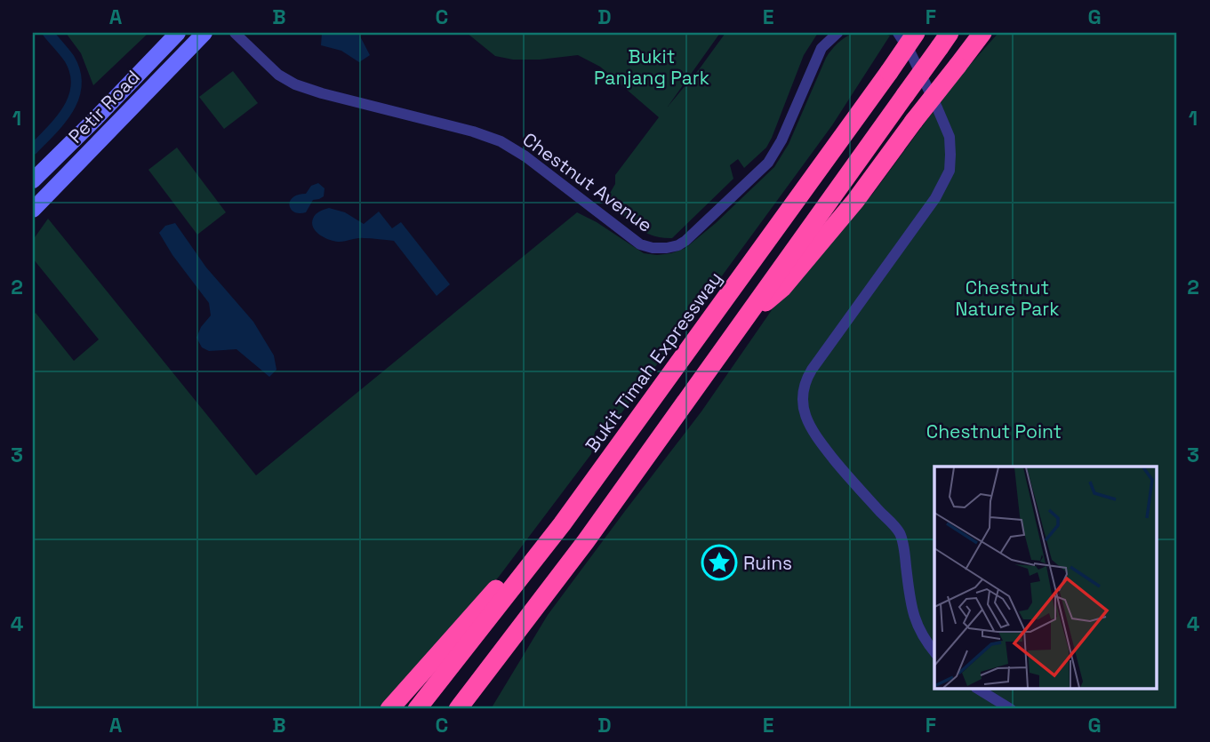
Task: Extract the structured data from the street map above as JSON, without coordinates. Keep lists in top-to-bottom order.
{
  "streets": {
    "highway": ["Bukit Timah Expressway"],
    "main road": ["Petir Road"],
    "street": ["Chestnut Avenue"]
  },
  "parks": ["Bukit Panjang Park", "Chestnut Nature Park", "Chestnut Point"],
  "places": {
    "place": ["Ruins"]
  },
  "grid": {
    "columns": [
      "A",
      "B",
      "C",
      "D",
      "E",
      "F",
      "G"
    ],
    "rows": [
      "1",
      "2",
      "3",
      "4"
    ]
  }
}
